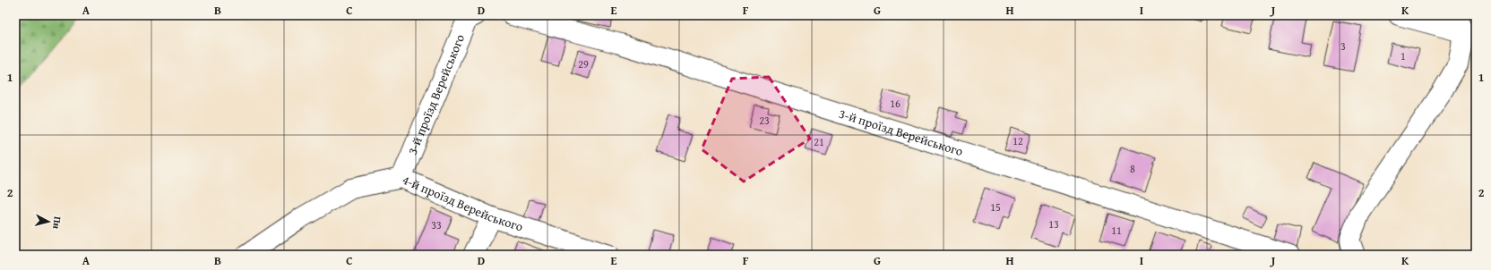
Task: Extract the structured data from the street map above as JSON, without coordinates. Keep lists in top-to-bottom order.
{
  "streets": {
    "street": ["3-й проїзд Верейського", "4-й проїзд Верейського"]
  },
  "crossings": [
    ["3-й проїзд Верейського", "4-й проїзд Верейського"]
  ],
  "house_numbers": [
    "3",
    "1",
    "29",
    "16",
    "23",
    "12",
    "21",
    "8",
    "15",
    "13",
    "33",
    "11"
  ],
  "north": "right",
  "grid": {
    "columns": [
      "A",
      "B",
      "C",
      "D",
      "E",
      "F",
      "G",
      "H",
      "I",
      "J",
      "K"
    ],
    "rows": ["1", "2"]
  }
}
